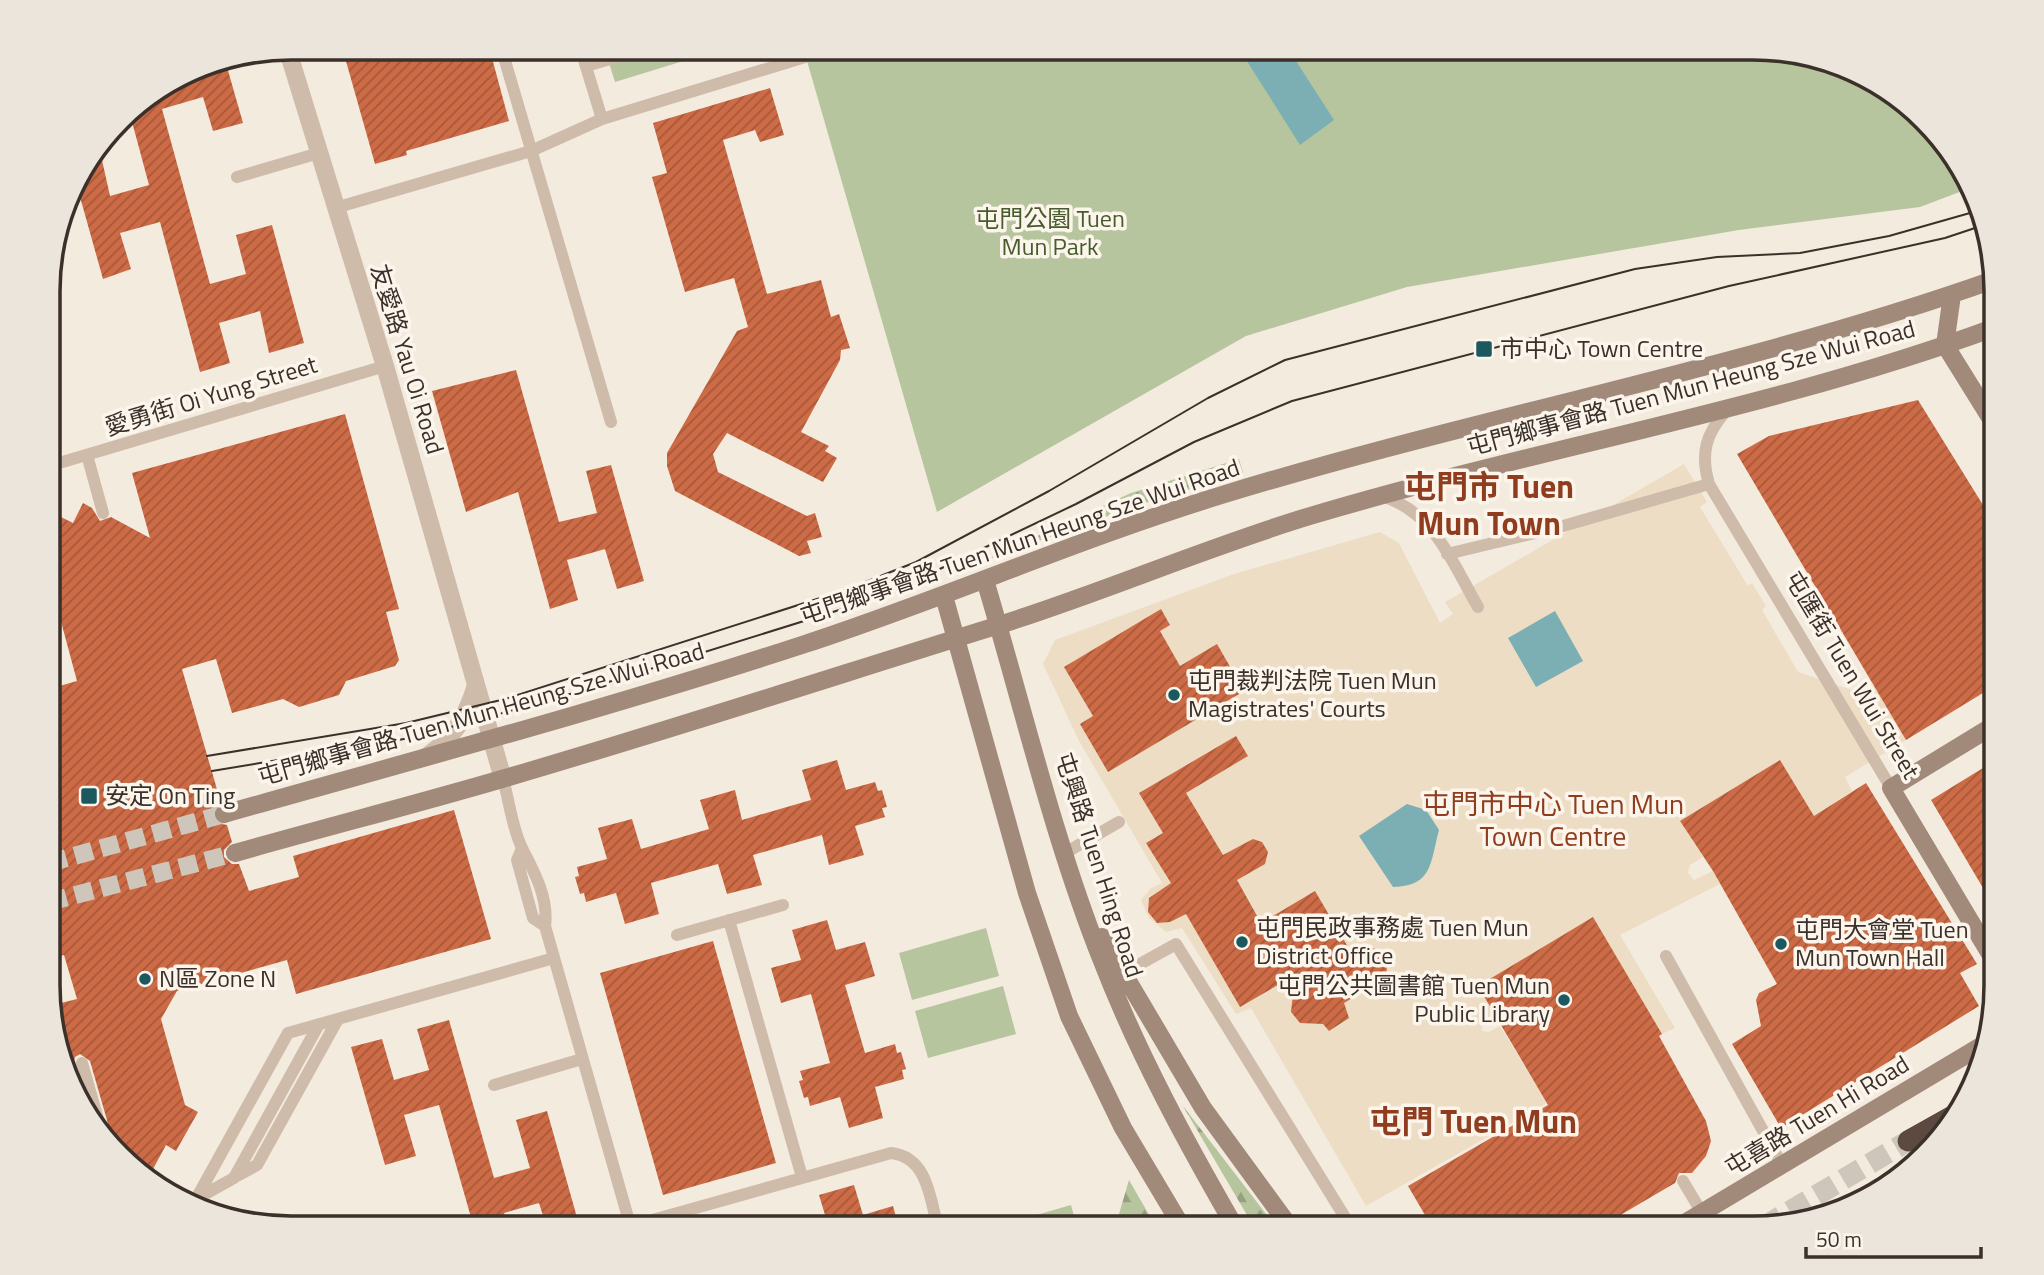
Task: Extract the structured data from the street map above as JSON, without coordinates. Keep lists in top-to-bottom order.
{
  "streets": {
    "main road": [
      "屯門鄉事會路 Tuen Mun Heung Sze Wui Road",
      "屯匯街 Tuen Wui Street",
      "屯興路 Tuen Hing Road",
      "屯喜路 Tuen Hi Road"
    ],
    "street": ["友愛路 Yau Oi Road"],
    "lane": ["愛勇街 Oi Yung Street"]
  },
  "crossings": [
    ["友愛路 Yau Oi Road", "屯門鄉事會路 Tuen Mun Heung Sze Wui Road"],
    ["友愛路 Yau Oi Road", "愛勇街 Oi Yung Street"],
    ["屯門鄉事會路 Tuen Mun Heung Sze Wui Road", "屯匯街 Tuen Wui Street"],
    ["屯門鄉事會路 Tuen Mun Heung Sze Wui Road", "屯興路 Tuen Hing Road"]
  ],
  "districts": ["屯門市 Tuen Mun Town", "屯門市中心 Tuen Mun Town Centre", "屯門 Tuen Mun"],
  "parks": ["屯門公園 Tuen Mun Park"],
  "places": {
    "transit": ["市中心 Town Centre", "安定 On Ting"],
    "other": [
      "屯門裁判法院 Tuen Mun Magistrates' Courts",
      "屯門民政事務處 Tuen Mun District Office",
      "屯門大會堂 Tuen Mun Town Hall",
      "N區 Zone N",
      "屯門公共圖書館 Tuen Mun Public Library"
    ]
  },
  "scale_bar": "50 m"
}
